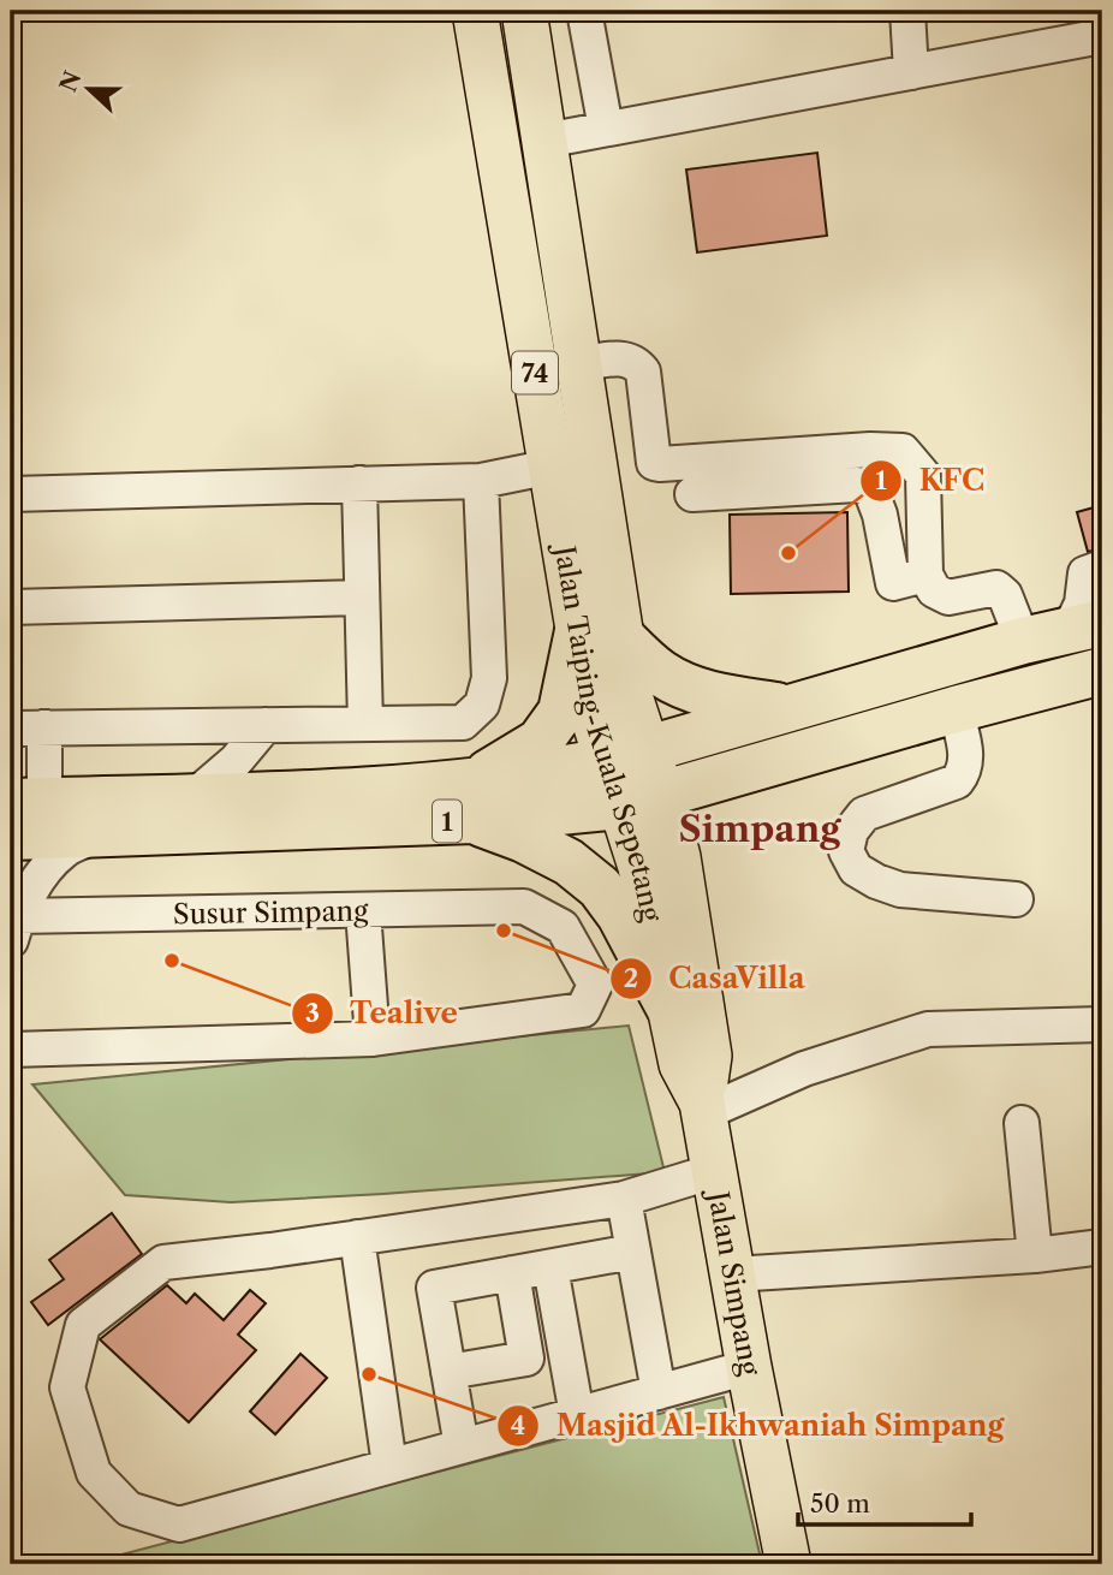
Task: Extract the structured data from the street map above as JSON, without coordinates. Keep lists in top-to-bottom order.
{
  "streets": {
    "highway": ["1"],
    "main road": ["74", "Jalan Taiping-Kuala Sepetang", "Jalan Simpang"],
    "street": ["Susur Simpang"]
  },
  "crossings": [
    ["Jalan Taiping-Kuala Sepetang", "1"],
    ["Jalan Taiping-Kuala Sepetang", "Jalan Simpang"]
  ],
  "districts": ["Simpang"],
  "places": [
    "KFC",
    "CasaVilla",
    "Tealive",
    "Masjid Al-Ikhwaniah Simpang"
  ],
  "scale_bar": "50 m",
  "north": "left"
}
